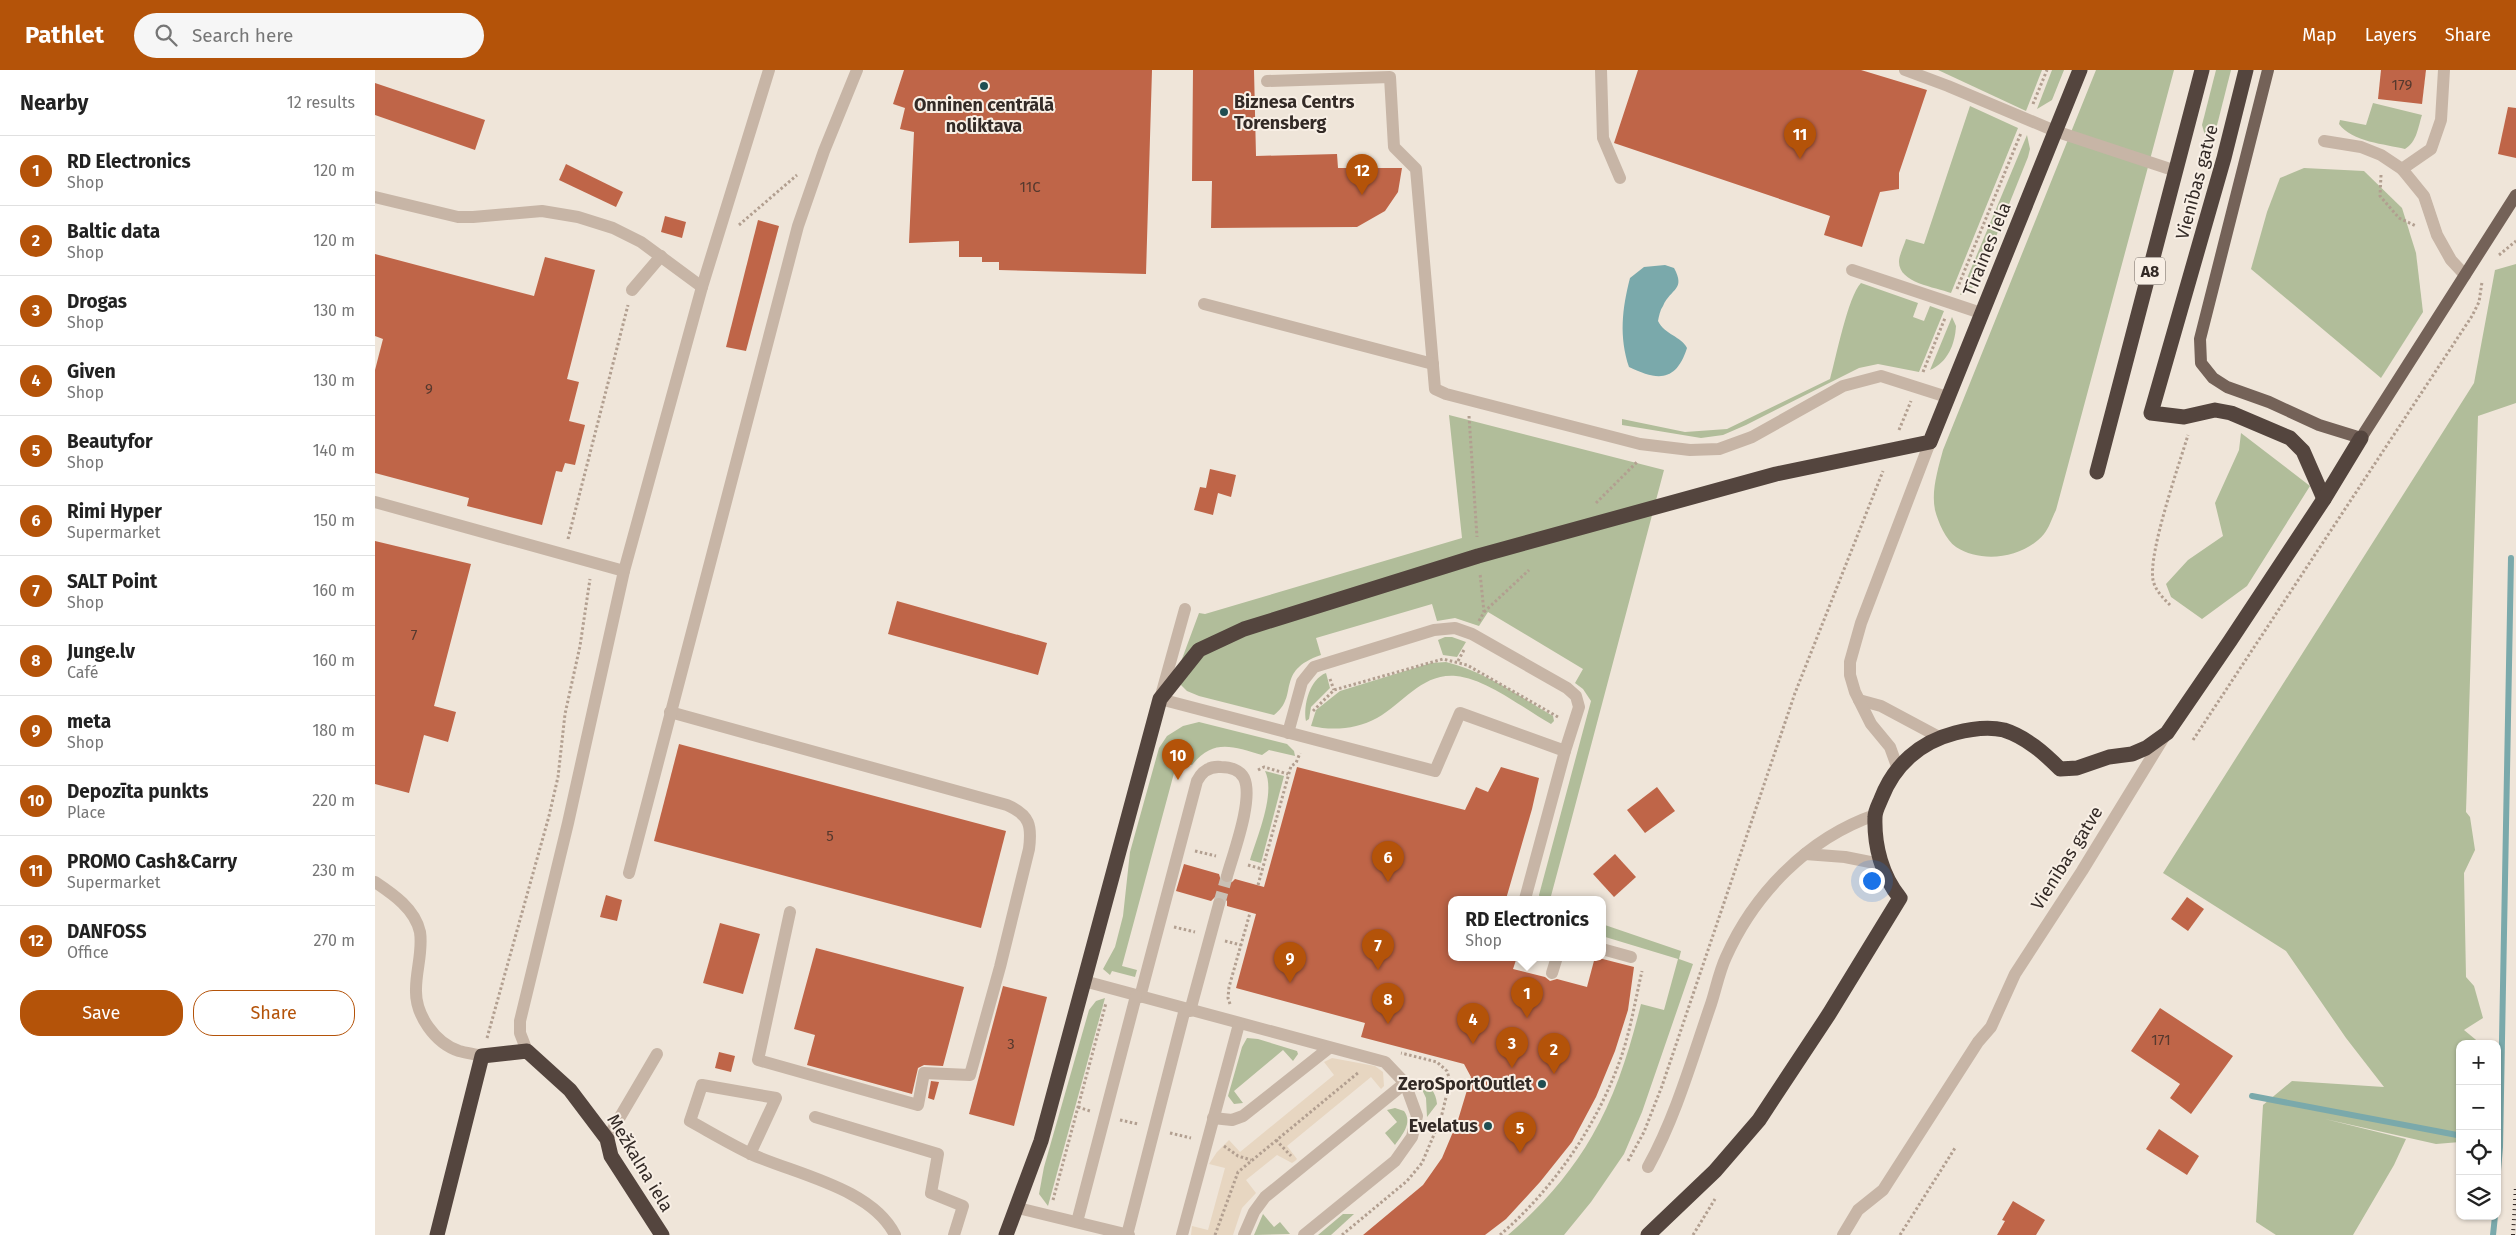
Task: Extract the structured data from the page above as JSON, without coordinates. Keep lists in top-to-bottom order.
{
  "streets": {
    "highway": [
      "Vienības gatve",
      "Tīraines iela",
      "A8",
      "Mežkalna iela"
    ]
  },
  "places": [
    "Onninen centrālā noliktava",
    "Biznesa Centrs Torensberg",
    "ZeroSportOutlet",
    "Evelatus"
  ],
  "house_numbers": [
    "179",
    "11C",
    "9",
    "7",
    "5",
    "171",
    "3"
  ],
  "page": {
    "header": "Pathlet",
    "search": "Search here",
    "nav": ["Map", "Layers", "Share"],
    "heading": ["Nearby", "12 results"],
    "pins": [
      "11",
      "12",
      "10",
      "6",
      "7",
      "9",
      "1",
      "8",
      "4",
      "3",
      "2",
      "5"
    ],
    "list": [
      {
        "mark": "1",
        "name": "RD Electronics",
        "note": "Shop",
        "value": "120 m"
      },
      {
        "mark": "2",
        "name": "Baltic data",
        "note": "Shop",
        "value": "120 m"
      },
      {
        "mark": "3",
        "name": "Drogas",
        "note": "Shop",
        "value": "130 m"
      },
      {
        "mark": "4",
        "name": "Given",
        "note": "Shop",
        "value": "130 m"
      },
      {
        "mark": "5",
        "name": "Beautyfor",
        "note": "Shop",
        "value": "140 m"
      },
      {
        "mark": "6",
        "name": "Rimi Hyper",
        "note": "Supermarket",
        "value": "150 m"
      },
      {
        "mark": "7",
        "name": "SALT Point",
        "note": "Shop",
        "value": "160 m"
      },
      {
        "mark": "8",
        "name": "Junge.lv",
        "note": "Café",
        "value": "160 m"
      },
      {
        "mark": "9",
        "name": "meta",
        "note": "Shop",
        "value": "180 m"
      },
      {
        "mark": "10",
        "name": "Depozīta punkts",
        "note": "Place",
        "value": "220 m"
      },
      {
        "mark": "11",
        "name": "PROMO Cash&Carry",
        "note": "Supermarket",
        "value": "230 m"
      },
      {
        "mark": "12",
        "name": "DANFOSS",
        "note": "Office",
        "value": "270 m"
      }
    ],
    "popup": ["RD Electronics", "Shop"],
    "buttons": ["Save", "Share"],
    "map_buttons": ["+", "−"]
  }
}
